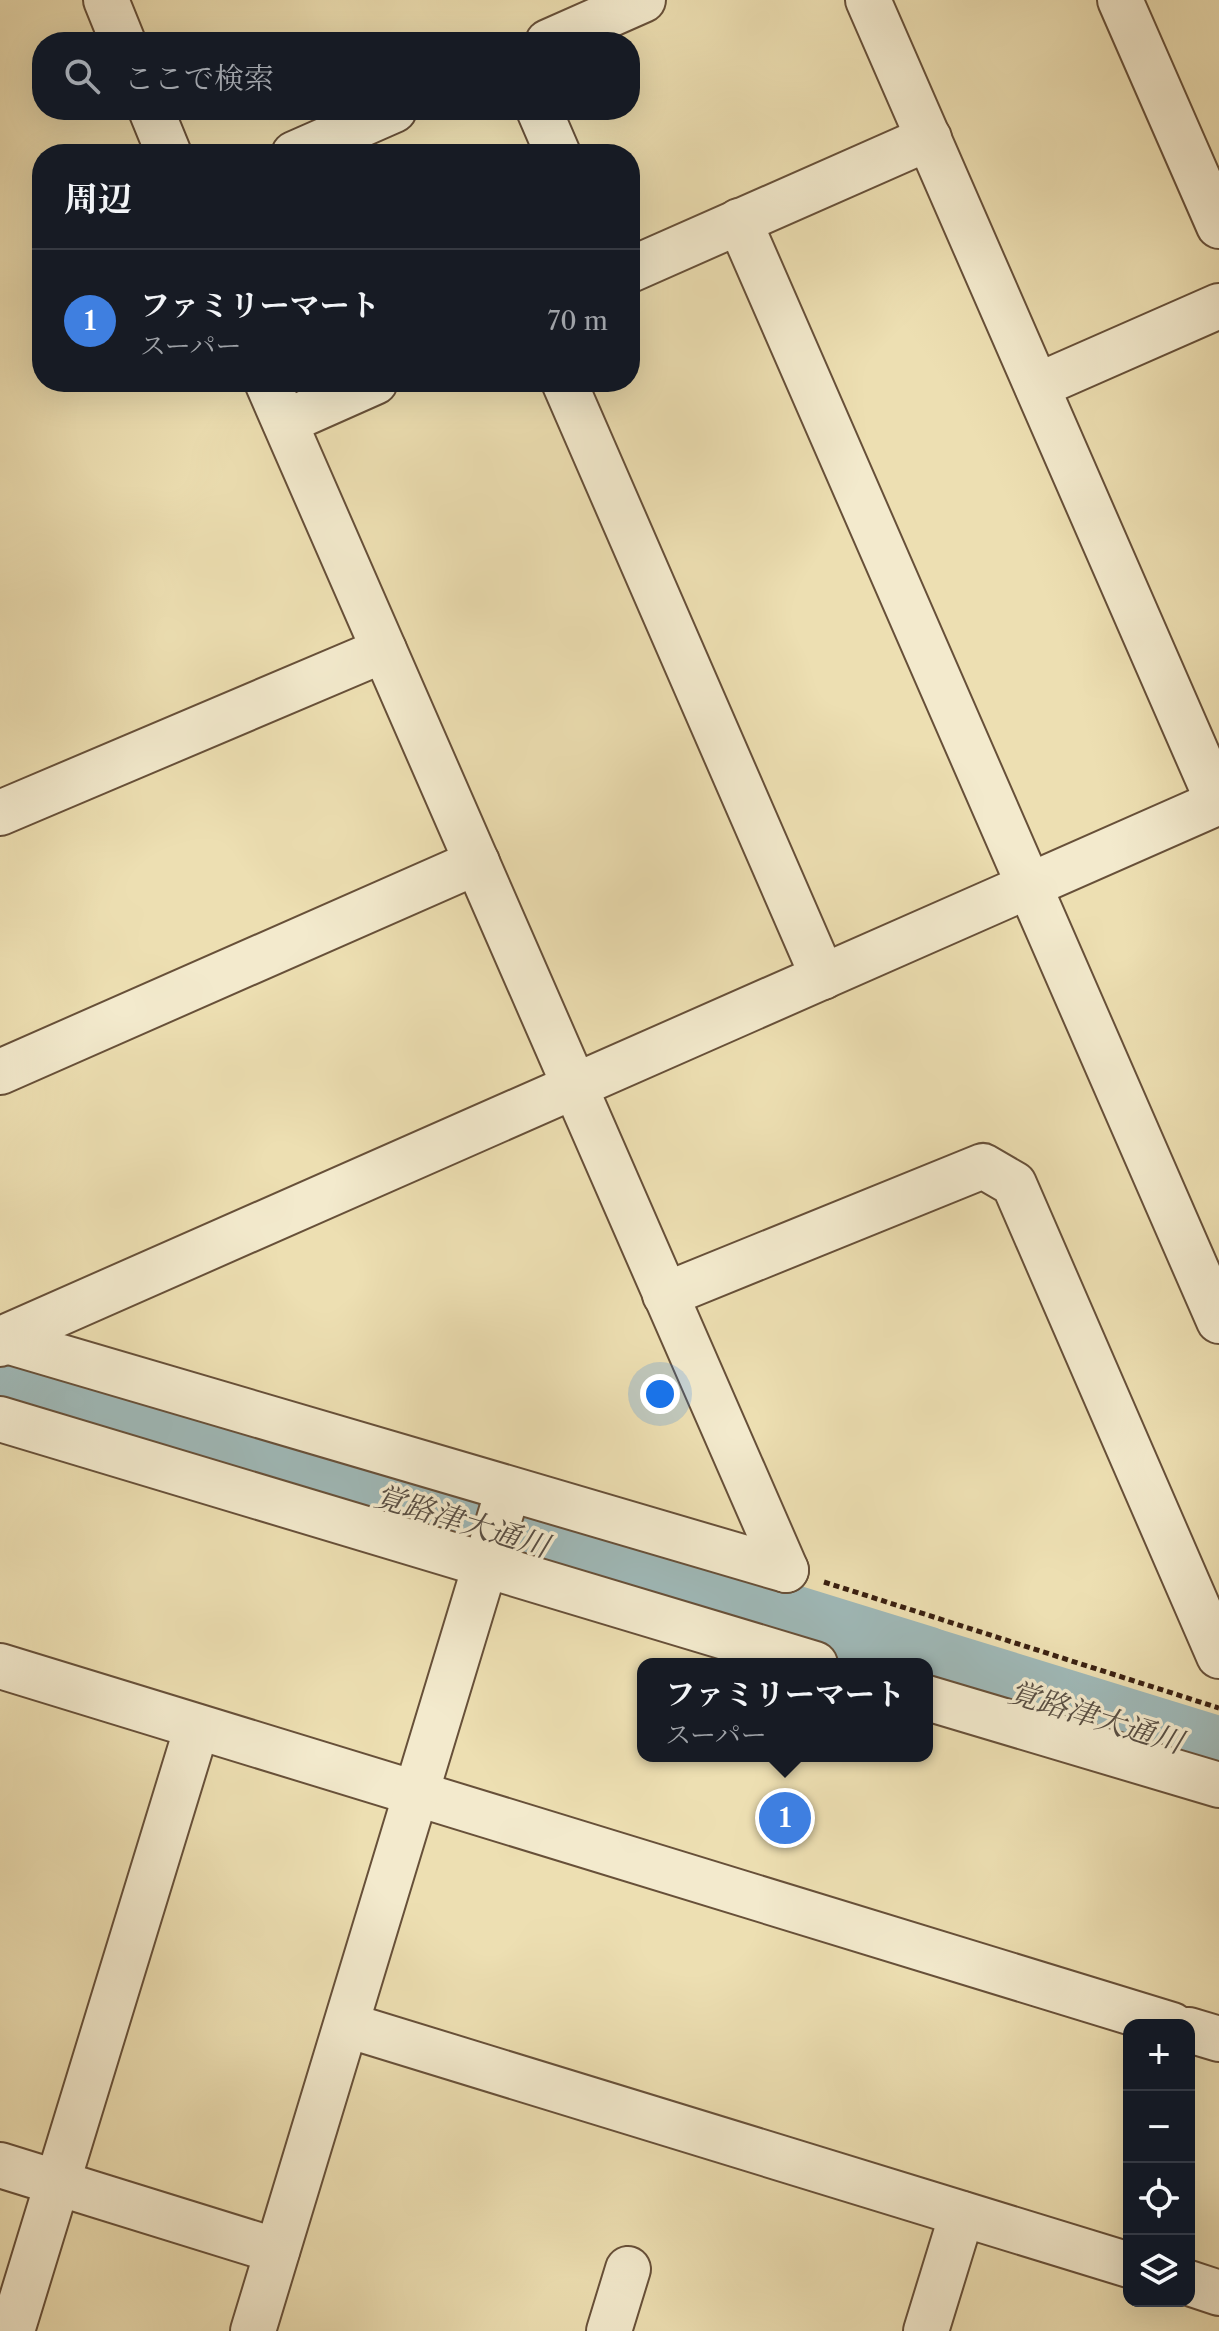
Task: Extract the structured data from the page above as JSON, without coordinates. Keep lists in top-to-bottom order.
{
  "water": ["覚路津大通川"],
  "page": {
    "search": "ここで検索",
    "heading": "周辺",
    "list": [
      {
        "mark": "1",
        "name": "ファミリーマート",
        "note": "スーパー",
        "value": "70 m"
      }
    ],
    "popup": ["ファミリーマート", "スーパー"],
    "pins": "1",
    "map_buttons": ["+", "−"]
  }
}
